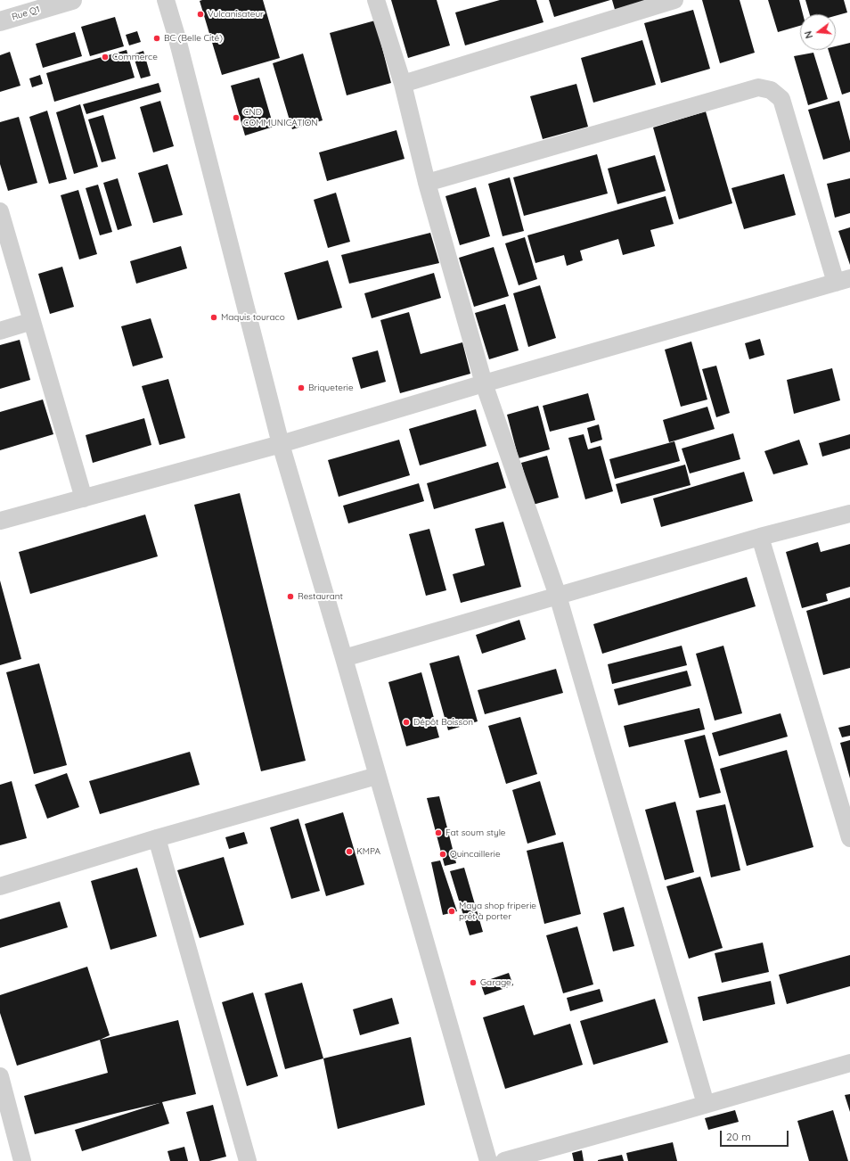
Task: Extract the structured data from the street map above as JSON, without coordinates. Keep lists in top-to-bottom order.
{
  "streets": {
    "street": ["Rue Q1"]
  },
  "places": [
    "Vulcanisateur",
    "BC (Belle Cité)",
    "Commerce",
    "CND COMMUNICATION",
    "Maquis touraco",
    "Briqueterie",
    "Restaurant",
    "Dépôt Boisson",
    "Fat soum style",
    "KMPA",
    "Quincaillerie",
    "Maya shop friperie prêt à porter",
    "Garage"
  ],
  "scale_bar": "20 m",
  "north": "left"
}
